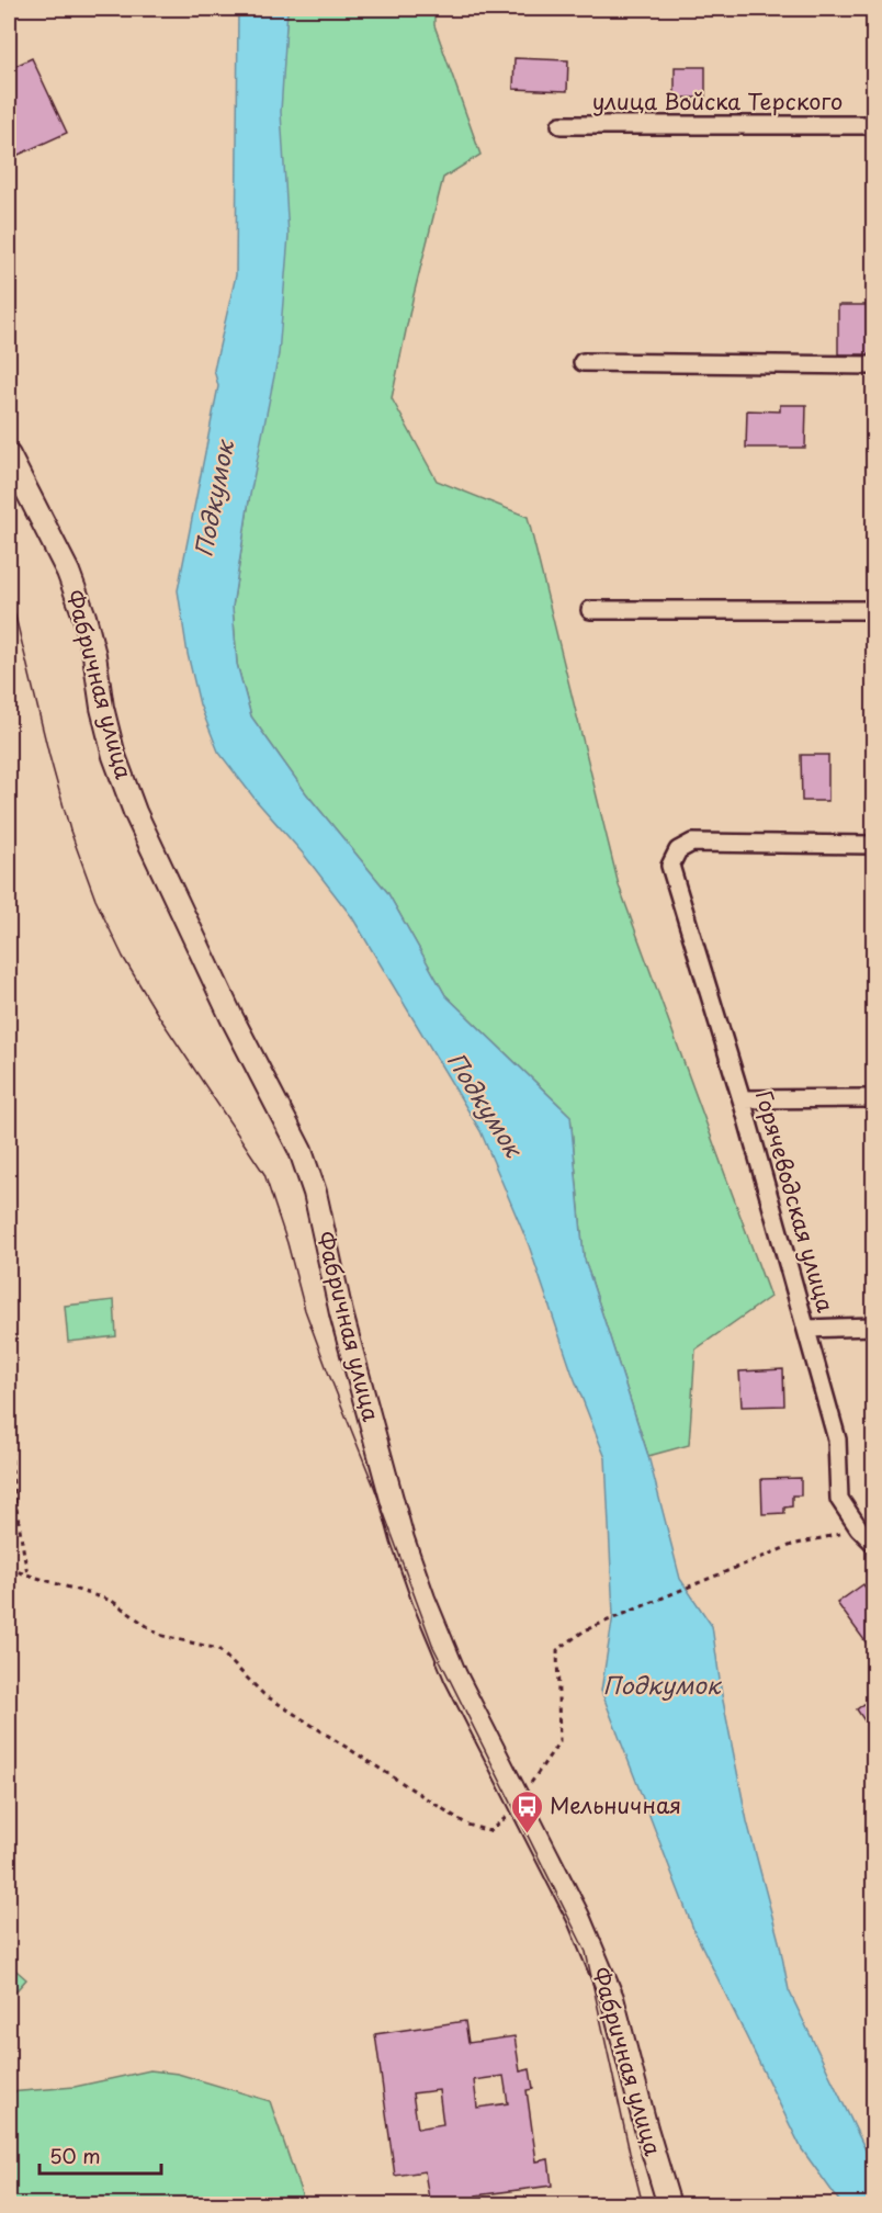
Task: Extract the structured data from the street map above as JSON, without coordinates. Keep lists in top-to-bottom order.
{
  "streets": {
    "main road": ["Фабричная улица"],
    "street": ["улица Войска Терского", "Горячеводская улица"]
  },
  "water": ["Подкумок"],
  "places": {
    "bus stop": ["Мельничная"]
  },
  "scale_bar": "50 m"
}
